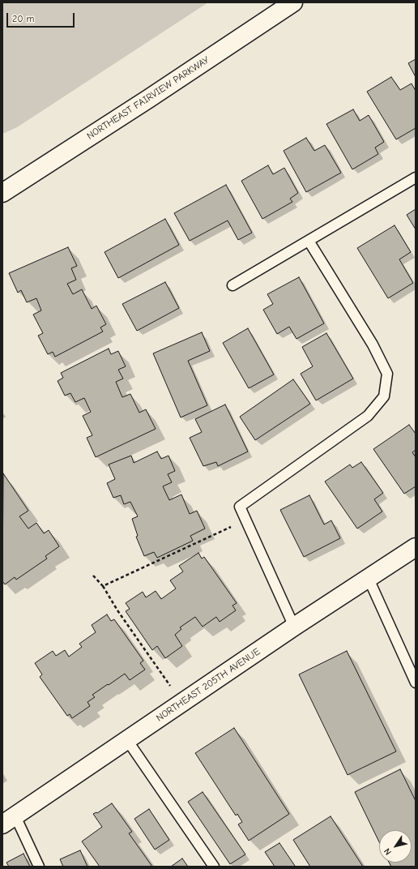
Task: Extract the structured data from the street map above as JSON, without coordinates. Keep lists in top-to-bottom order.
{
  "streets": {
    "street": ["NORTHEAST FAIRVIEW PARKWAY", "NORTHEAST 205TH AVENUE"]
  },
  "scale_bar": "20 m",
  "north": "bottom left"
}
